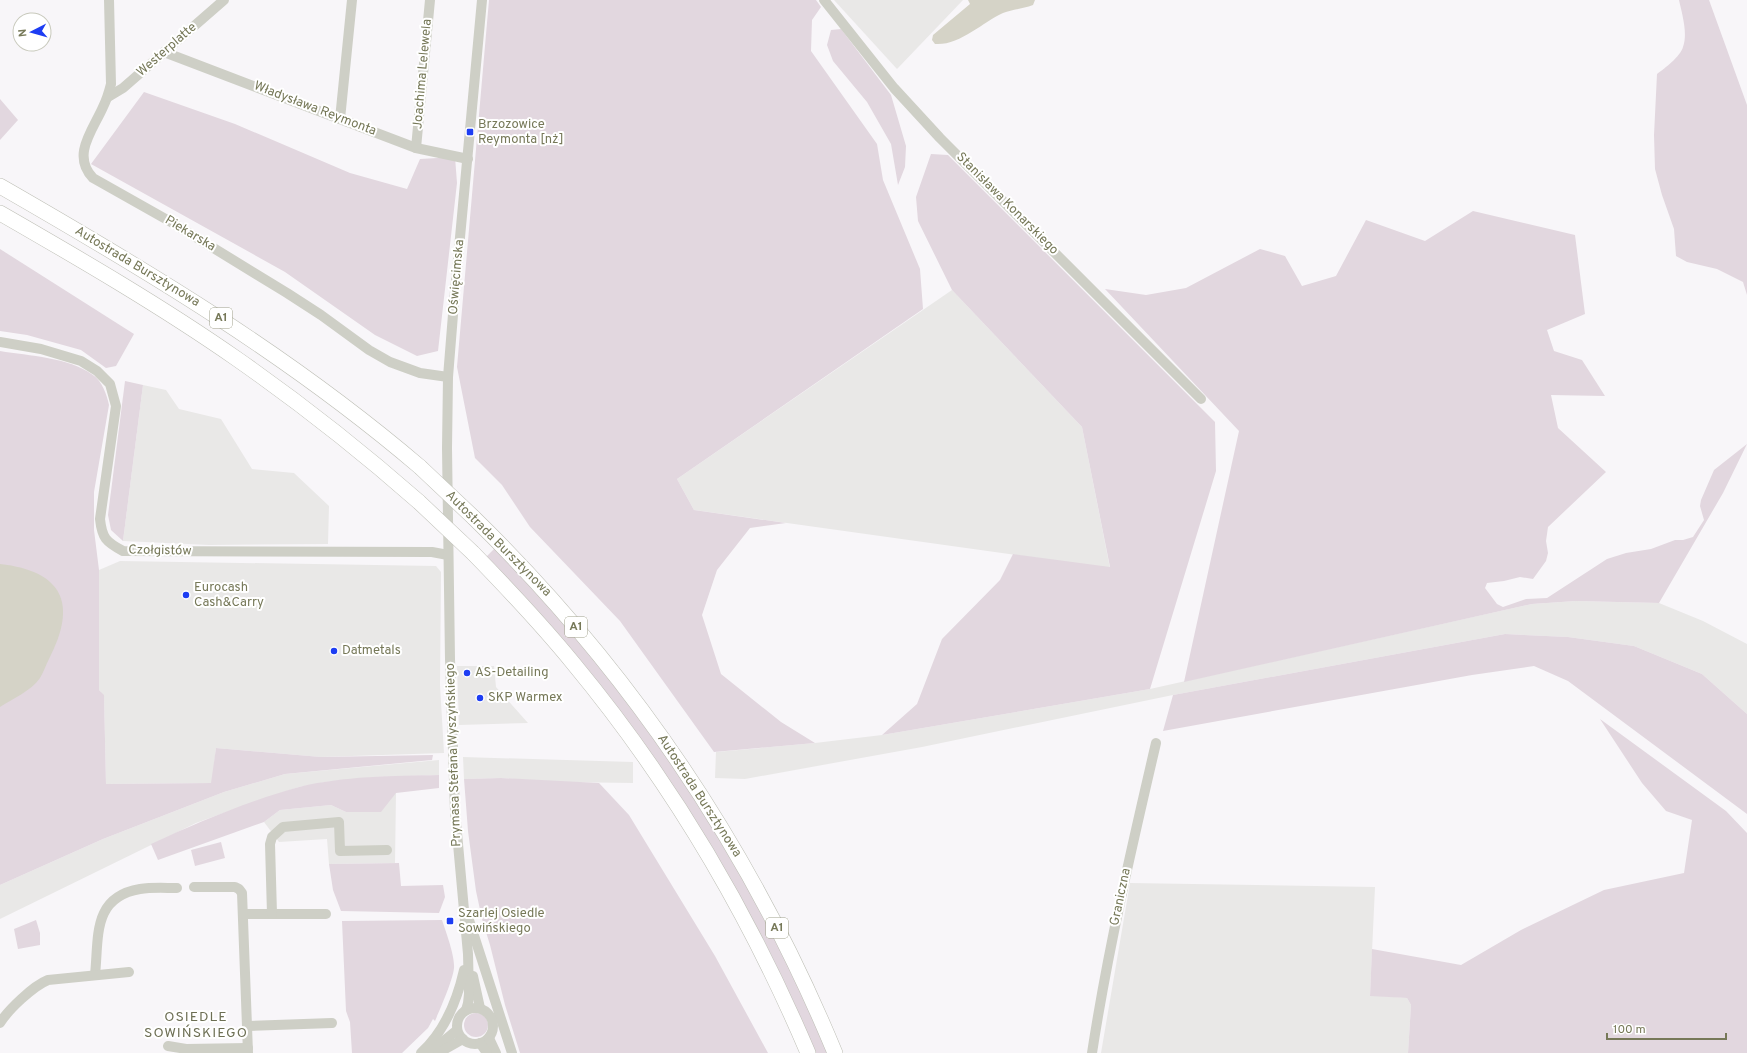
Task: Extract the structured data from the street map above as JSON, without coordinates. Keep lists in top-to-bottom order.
{
  "streets": {
    "highway": ["Autostrada Bursztynowa", "A1"],
    "street": [
      "Westerplatte",
      "Joachima Lelewela",
      "Władysława Reymonta",
      "Stanisława Konarskiego",
      "Piekarska",
      "Oświęcimska",
      "Czołgistów",
      "Prymasa Stefana Wyszyńskiego",
      "Graniczna"
    ]
  },
  "crossings": [
    ["Westerplatte", "Władysława Reymonta"],
    ["Westerplatte", "Piekarska"],
    ["Joachima Lelewela", "Władysława Reymonta"],
    ["Władysława Reymonta", "Oświęcimska"],
    ["Piekarska", "Oświęcimska"],
    ["Oświęcimska", "Czołgistów"],
    ["Oświęcimska", "Prymasa Stefana Wyszyńskiego"],
    ["Czołgistów", "Prymasa Stefana Wyszyńskiego"]
  ],
  "districts": ["OSIEDLE SOWIŃSKIEGO"],
  "places": {
    "transit": ["Brzozowice Reymonta [nż]", "Szarlej Osiedle Sowińskiego"],
    "other": [
      "Eurocash Cash&Carry",
      "Datmetals",
      "AS-Detailing",
      "SKP Warmex"
    ]
  },
  "scale_bar": "100 m",
  "north": "left"
}
